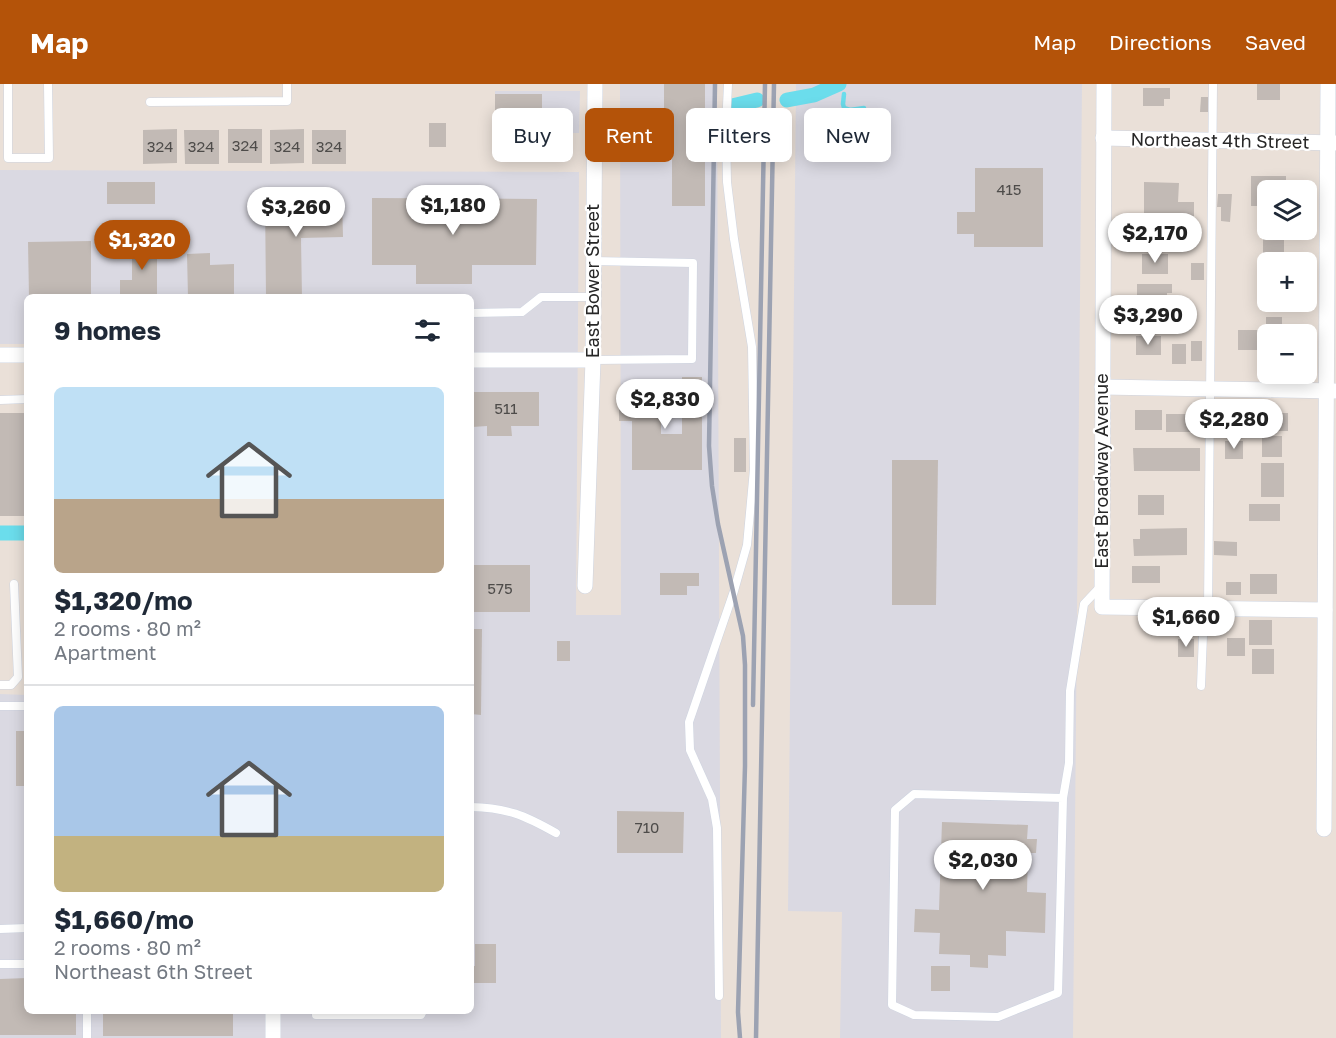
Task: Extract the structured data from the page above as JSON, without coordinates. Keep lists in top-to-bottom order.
{
  "streets": {
    "street": ["Northeast 4th Street", "East Bower Street", "East Broadway Avenue"]
  },
  "crossings": [
    ["Northeast 4th Street", "East Broadway Avenue"]
  ],
  "house_numbers": [
    "324",
    "324",
    "324",
    "324",
    "324",
    "415",
    "511",
    "575",
    "710"
  ],
  "page": {
    "header": "Map",
    "nav": ["Map", "Directions", "Saved"],
    "chip": [
      "Buy",
      "Rent",
      "Filters",
      "New"
    ],
    "map_buttons": ["+", "−"],
    "price": [
      "$1,180",
      "$3,260",
      "$2,170",
      "$1,320",
      "$3,290",
      "$2,830",
      "$2,280",
      "$1,660",
      "$2,030"
    ],
    "heading": "9 homes",
    "list": [
      {
        "name": "$1,320/mo",
        "note": "2 rooms · 80 m² · Apartment"
      },
      {
        "name": "$1,660/mo",
        "note": "2 rooms · 80 m² · Northeast 6th Street"
      }
    ]
  }
}
